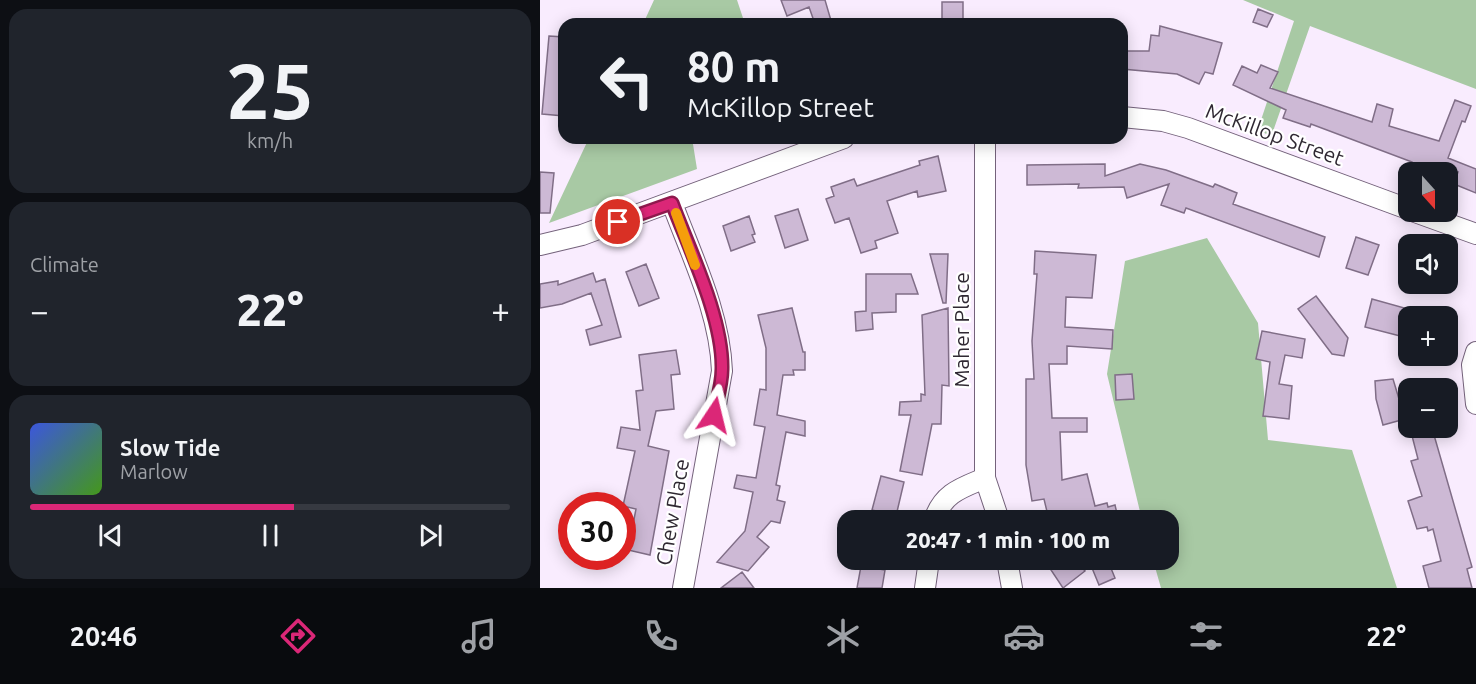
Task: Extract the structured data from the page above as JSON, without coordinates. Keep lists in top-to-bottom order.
{
  "streets": {
    "street": ["McKillop Street", "Maher Place", "Chew Place"]
  },
  "north": "bottom",
  "page": {
    "tile": [
      ["25", "km/h"],
      "Climate"
    ],
    "turn": ["80 m", "McKillop Street"],
    "map_buttons": ["+", "−"],
    "heat": ["−", "22°", "+"],
    "song": ["Slow Tide", "Marlow"],
    "limit": "30",
    "trip": "20:47 · 1 min · 100 m",
    "tabs": ["20:46", "22°"]
  }
}
